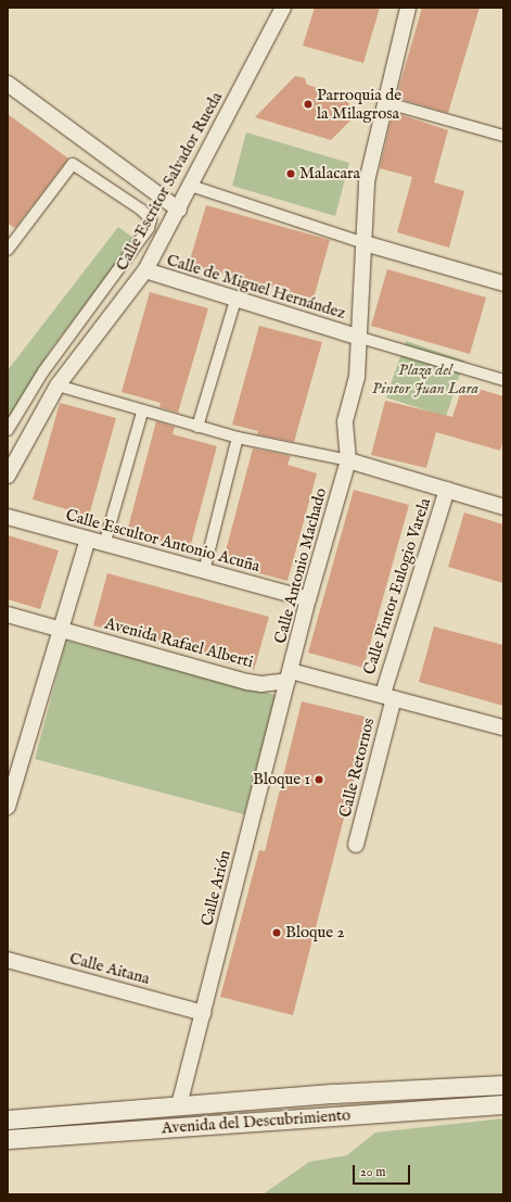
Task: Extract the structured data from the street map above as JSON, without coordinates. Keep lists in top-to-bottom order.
{
  "streets": {
    "street": [
      "Calle Escritor Salvador Rueda",
      "Calle de Miguel Hernández",
      "Calle Escultor Antonio Acuña",
      "Calle Antonio Machado",
      "Calle Pintor Eulogio Varela",
      "Avenida Rafael Alberti",
      "Calle Retornos",
      "Calle Arión",
      "Calle Aitana",
      "Avenida del Descubrimiento"
    ]
  },
  "crossings": [
    ["Calle Escritor Salvador Rueda", "Calle de Miguel Hernández"],
    ["Calle Escultor Antonio Acuña", "Calle Antonio Machado"],
    ["Calle Antonio Machado", "Avenida Rafael Alberti"],
    ["Calle Antonio Machado", "Calle Arión"],
    ["Calle Pintor Eulogio Varela", "Avenida Rafael Alberti"],
    ["Calle Pintor Eulogio Varela", "Calle Retornos"],
    ["Avenida Rafael Alberti", "Calle Retornos"],
    ["Avenida Rafael Alberti", "Calle Arión"],
    ["Calle Arión", "Calle Aitana"],
    ["Calle Arión", "Avenida del Descubrimiento"]
  ],
  "parks": ["Plaza del Pintor Juan Lara"],
  "places": [
    "Parroquia de la Milagrosa",
    "Malacara",
    "Bloque 1",
    "Bloque 2"
  ],
  "scale_bar": "20 m"
}
